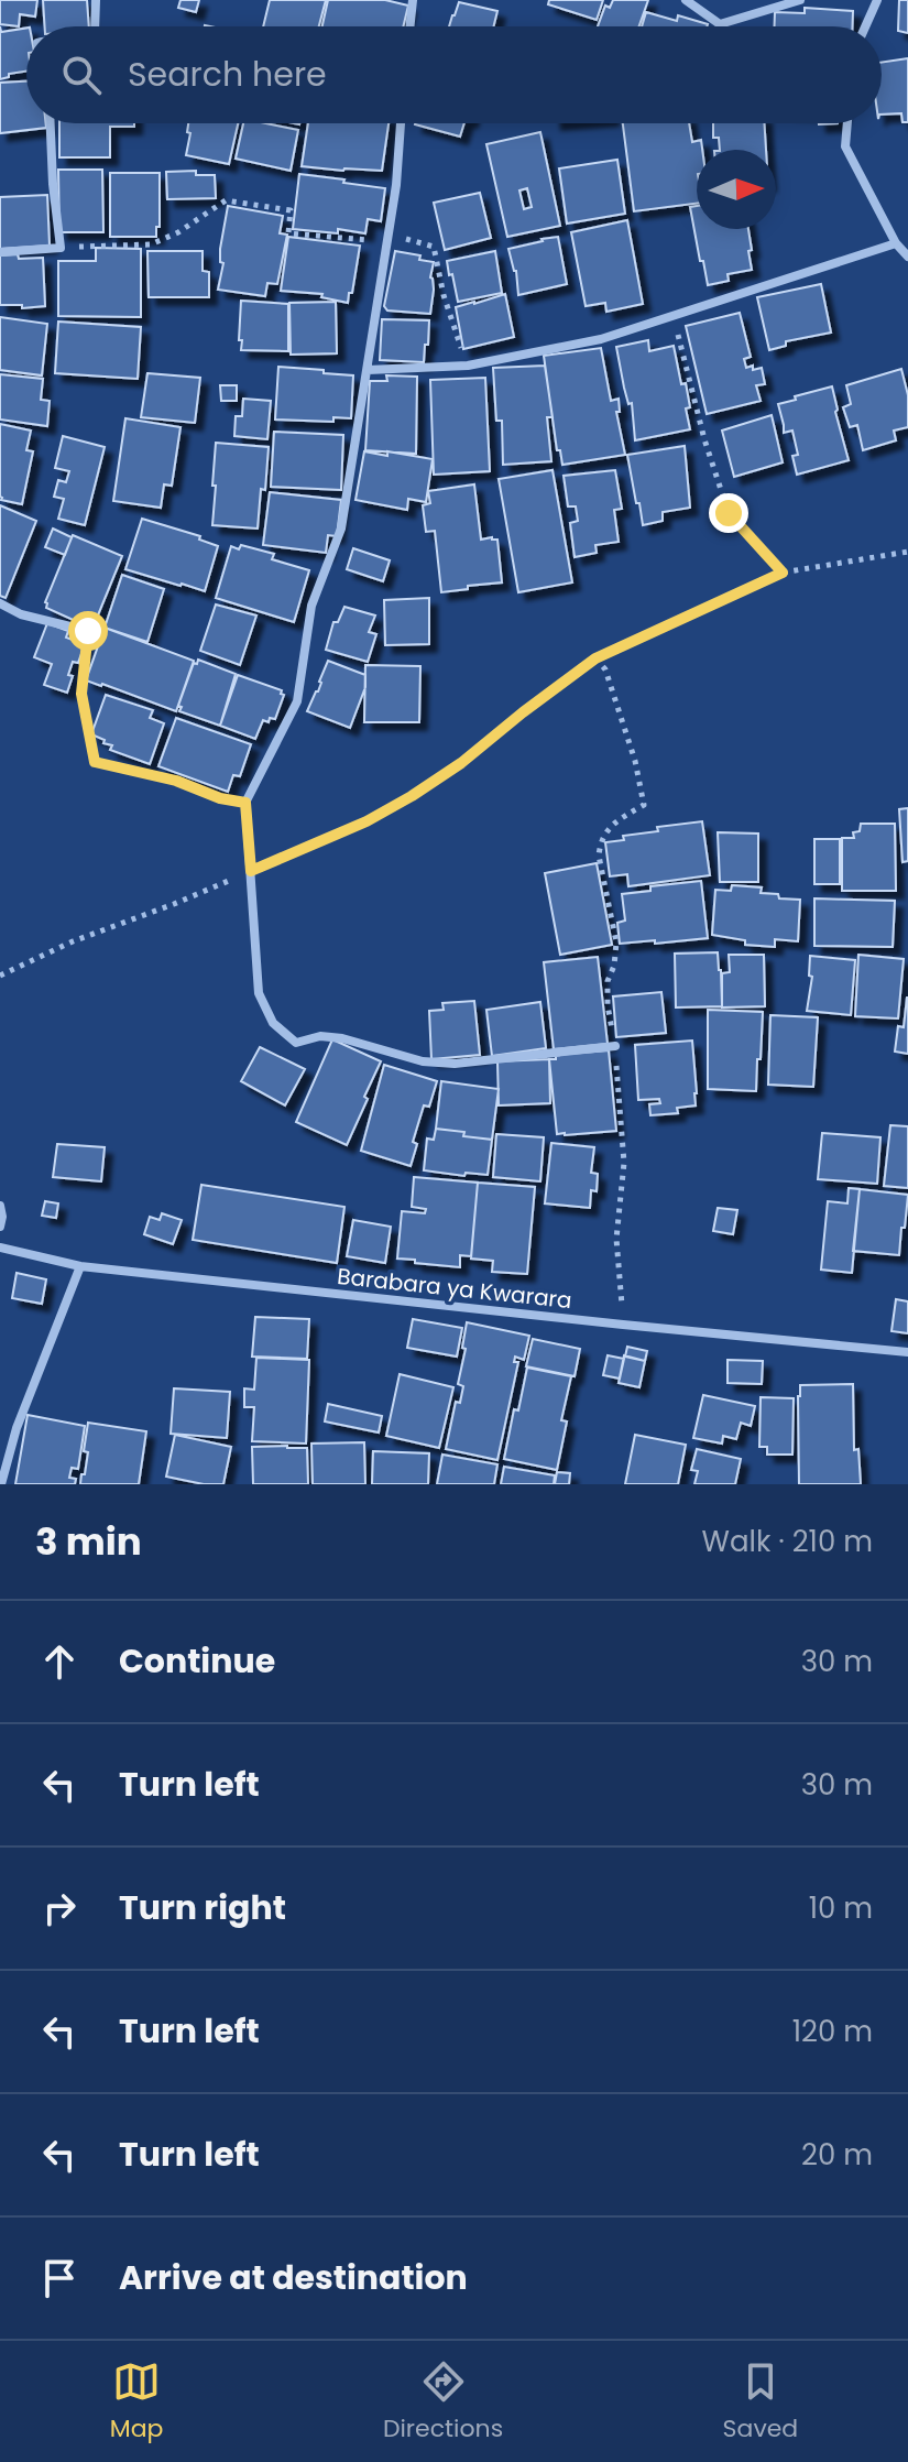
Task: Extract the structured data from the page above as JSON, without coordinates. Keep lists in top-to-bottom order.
{
  "streets": {
    "street": ["Barabara ya Kwarara"]
  },
  "north": "right",
  "page": {
    "search": "Search here",
    "heading": ["3 min", "Walk · 210 m"],
    "list": [
      ["Continue", "30 m"],
      ["Turn left", "30 m"],
      ["Turn right", "10 m"],
      ["Turn left", "120 m"],
      ["Turn left", "20 m"],
      "Arrive at destination"
    ],
    "nav": ["Map", "Directions", "Saved"]
  }
}
